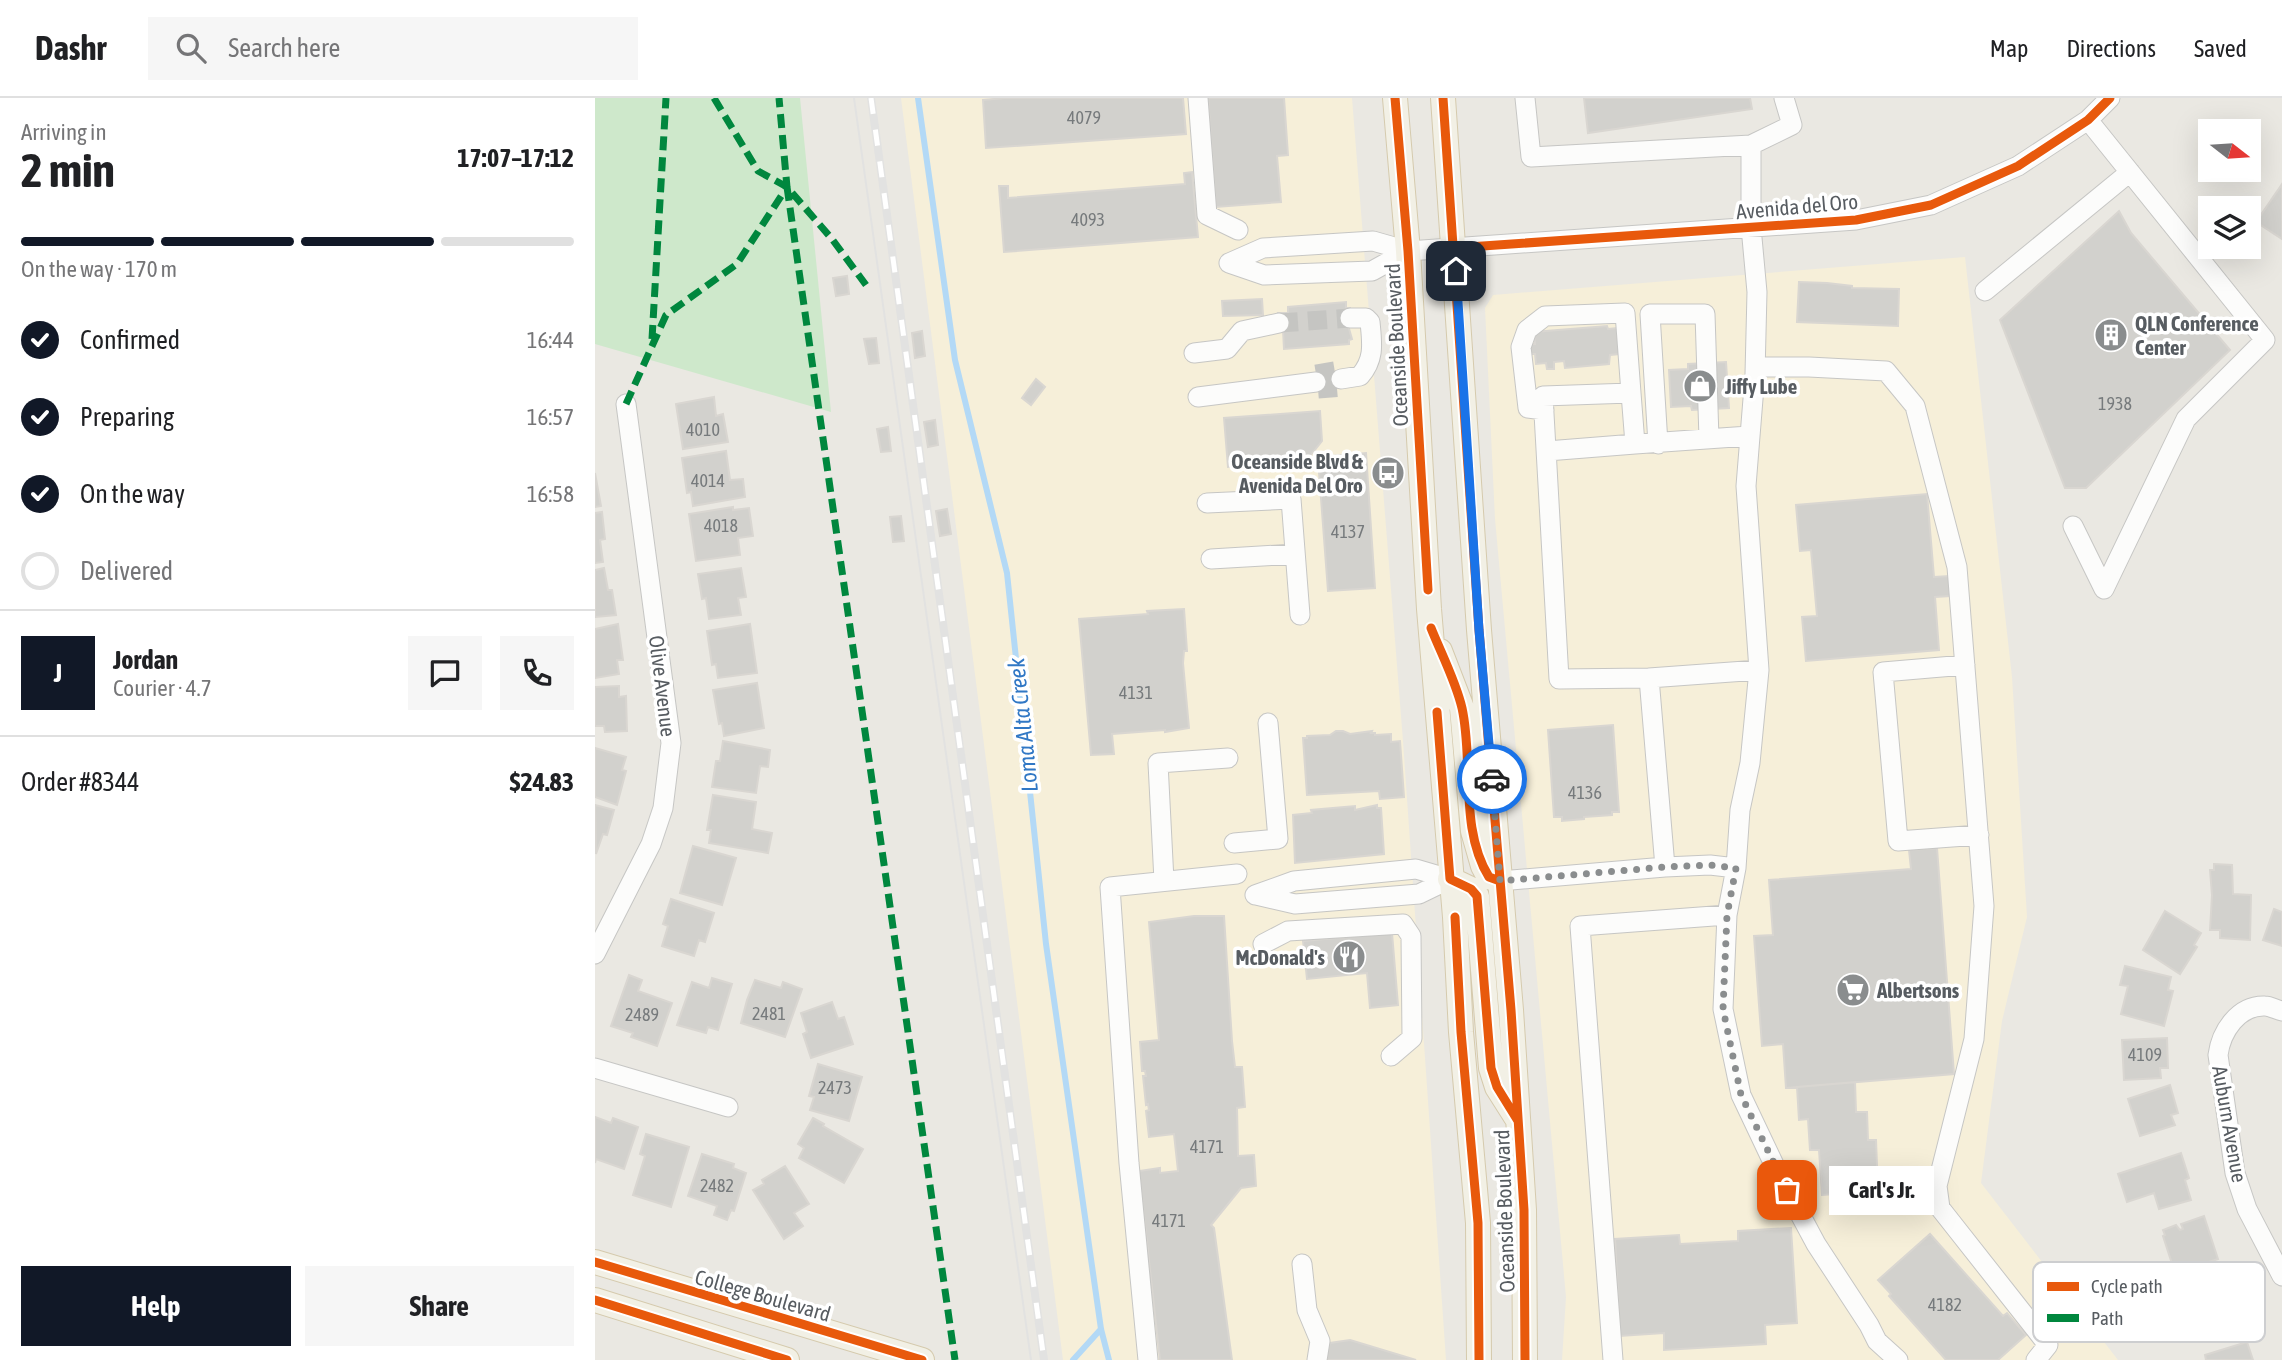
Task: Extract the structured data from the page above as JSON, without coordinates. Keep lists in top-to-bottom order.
{
  "streets": {
    "main road": ["Oceanside Boulevard", "College Boulevard"],
    "street": ["Avenida del Oro", "Olive Avenue", "Auburn Avenue"]
  },
  "crossings": [
    ["Avenida del Oro", "Oceanside Boulevard"]
  ],
  "water": ["Loma Alta Creek"],
  "places": {
    "building": ["QLN Conference Center"],
    "shop": ["Jiffy Lube"],
    "bus stop": ["Oceanside Blvd & Avenida Del Oro"],
    "restaurant": ["McDonald's"],
    "supermarket": ["Albertsons"],
    "other": ["Carl's Jr."]
  },
  "house_numbers": [
    "4079",
    "4093",
    "1938",
    "4010",
    "4014",
    "4018",
    "4137",
    "4131",
    "4136",
    "2481",
    "2489",
    "4109",
    "2473",
    "4171",
    "2482",
    "4171",
    "4182"
  ],
  "legend": ["Cycle path", "Path"],
  "north": "right",
  "page": {
    "header": "Dashr",
    "search": "Search here",
    "nav": ["Map", "Directions", "Saved"],
    "heading": ["2 min", "Arriving in", "17:07–17:12"],
    "panel": [
      "Jordan",
      "Courier · 4.7",
      "Order #8344",
      "$24.83"
    ],
    "bar": "On the way · 170 m",
    "list": [
      ["Confirmed", "16:44"],
      ["Preparing", "16:57"],
      ["On the way", "16:58"],
      "Delivered"
    ],
    "round": "J",
    "bubble": "Carl's Jr.",
    "buttons": ["Help", "Share"]
  }
}
